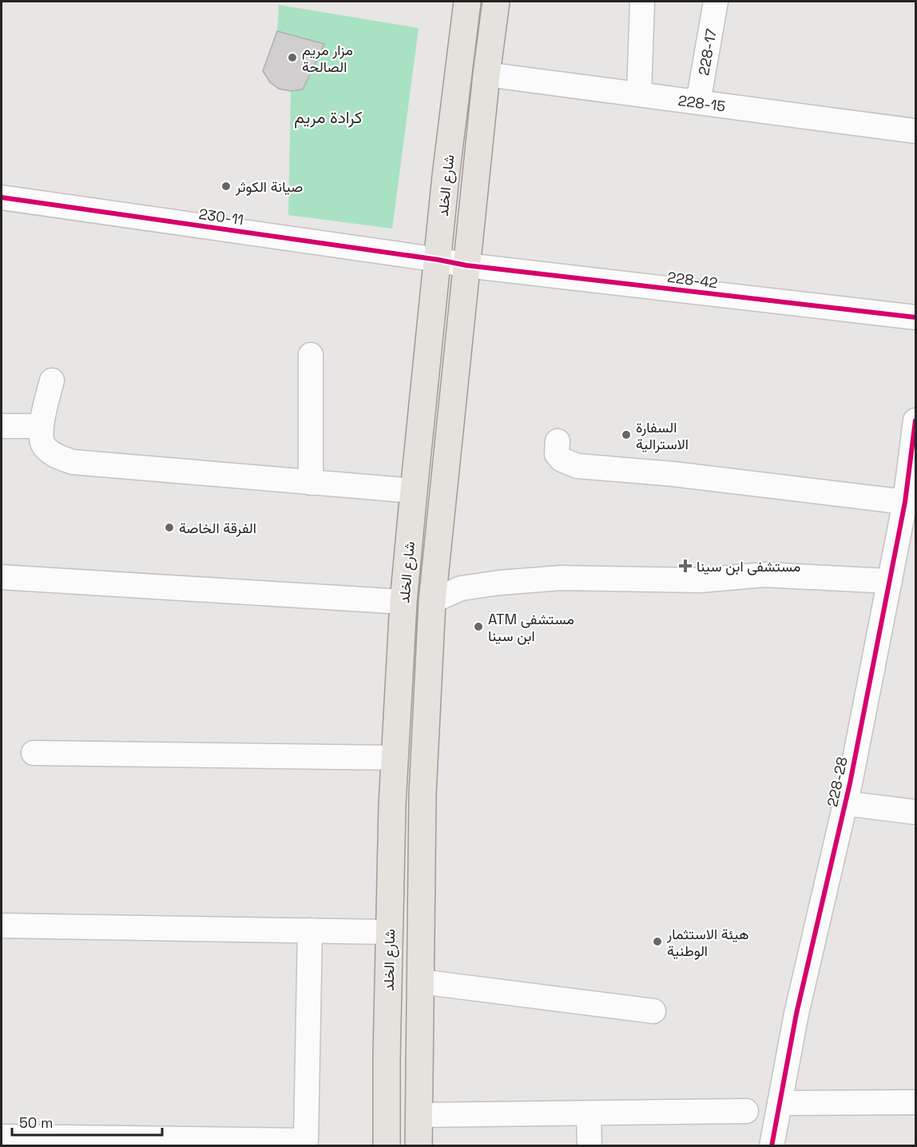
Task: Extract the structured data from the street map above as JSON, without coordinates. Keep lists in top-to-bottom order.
{
  "streets": {
    "main road": ["شارع الخلد"],
    "street": [
      "228-17",
      "228-15",
      "230-11",
      "228-42",
      "228-28"
    ]
  },
  "crossings": [
    ["228-17", "228-15"],
    ["228-15", "شارع الخلد"],
    ["شارع الخلد", "230-11"],
    ["شارع الخلد", "228-42"],
    ["230-11", "228-42"]
  ],
  "districts": ["كرادة مريم"],
  "places": {
    "other": [
      "مزار مريم الصالحة",
      "صيانة الكوثر",
      "السفارة الاسترالية",
      "الفرقة الخاصة",
      "ATM مستشفى ابن سينا",
      "هيئة الاستثمار الوطنية"
    ],
    "health": ["مستشفى ابن سينا"]
  },
  "scale_bar": "50 m"
}
